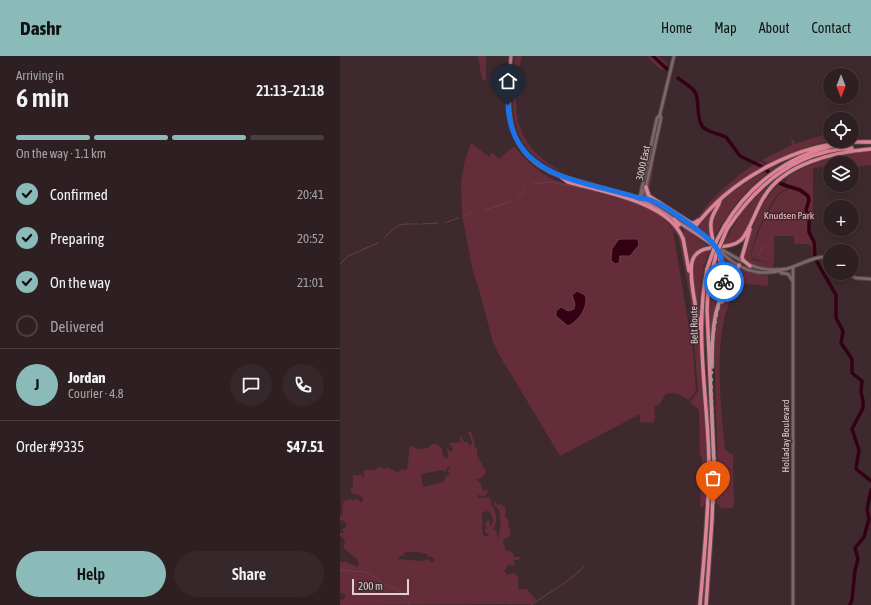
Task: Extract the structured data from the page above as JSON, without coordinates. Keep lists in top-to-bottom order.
{
  "streets": {
    "highway": ["Belt Route"],
    "main road": ["3000 East", "Holladay Boulevard"]
  },
  "parks": ["Knudsen Park"],
  "scale_bar": "200 m",
  "north": "bottom",
  "page": {
    "header": "Dashr",
    "nav": [
      "Home",
      "Map",
      "About",
      "Contact"
    ],
    "heading": ["6 min", "Arriving in", "21:13–21:18"],
    "panel": [
      "Jordan",
      "Courier · 4.8",
      "Order #9335",
      "$47.51"
    ],
    "map_buttons": ["+", "−"],
    "bar": "On the way · 1.1 km",
    "list": [
      ["Confirmed", "20:41"],
      ["Preparing", "20:52"],
      ["On the way", "21:01"],
      "Delivered"
    ],
    "round": "J",
    "buttons": ["Help", "Share"],
    "scale": "200 m"
  }
}
